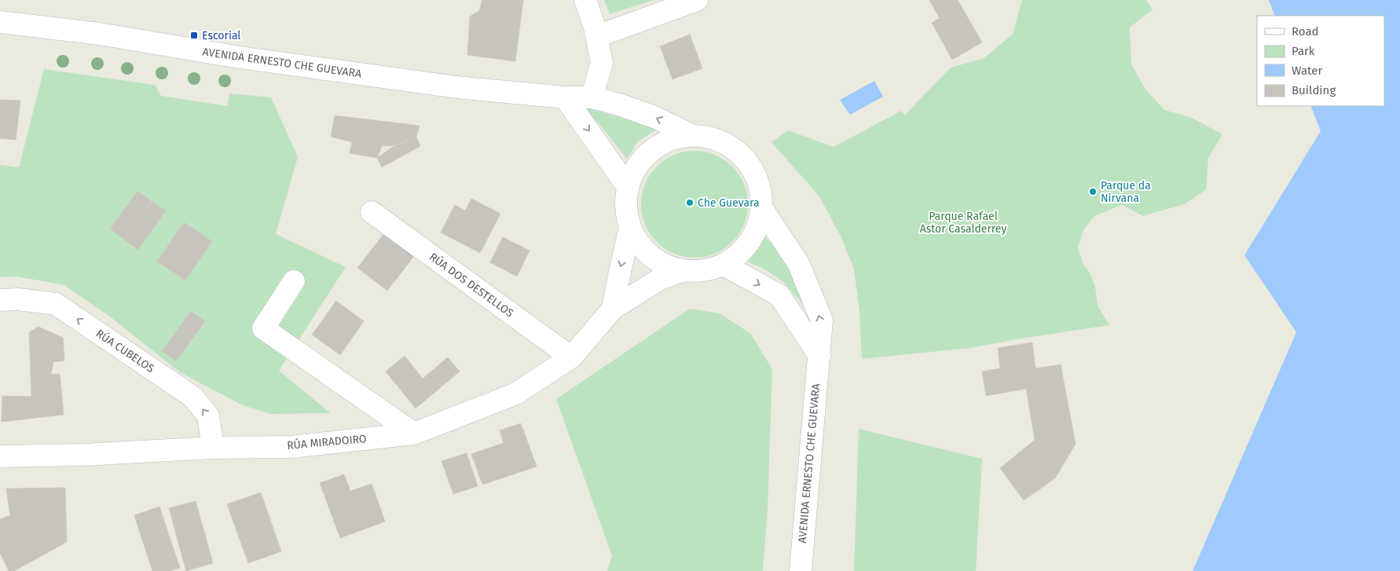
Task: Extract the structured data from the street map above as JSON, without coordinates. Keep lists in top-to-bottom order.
{
  "streets": {
    "street": [
      "AVENIDA ERNESTO CHE GUEVARA",
      "RÚA DOS DESTELLOS",
      "RÚA CUBELOS",
      "RÚA MIRADOIRO"
    ]
  },
  "crossings": [
    ["AVENIDA ERNESTO CHE GUEVARA", "RÚA MIRADOIRO"],
    ["RÚA DOS DESTELLOS", "RÚA MIRADOIRO"],
    ["RÚA CUBELOS", "RÚA MIRADOIRO"]
  ],
  "one_way": ["RÚA CUBELOS"],
  "parks": ["Parque Rafael Astor Casalderrey"],
  "places": {
    "transit": ["Escorial"],
    "other": ["Parque da Nirvana", "Che Guevara"]
  },
  "legend": [
    "Road",
    "Park",
    "Water",
    "Building"
  ]
}
